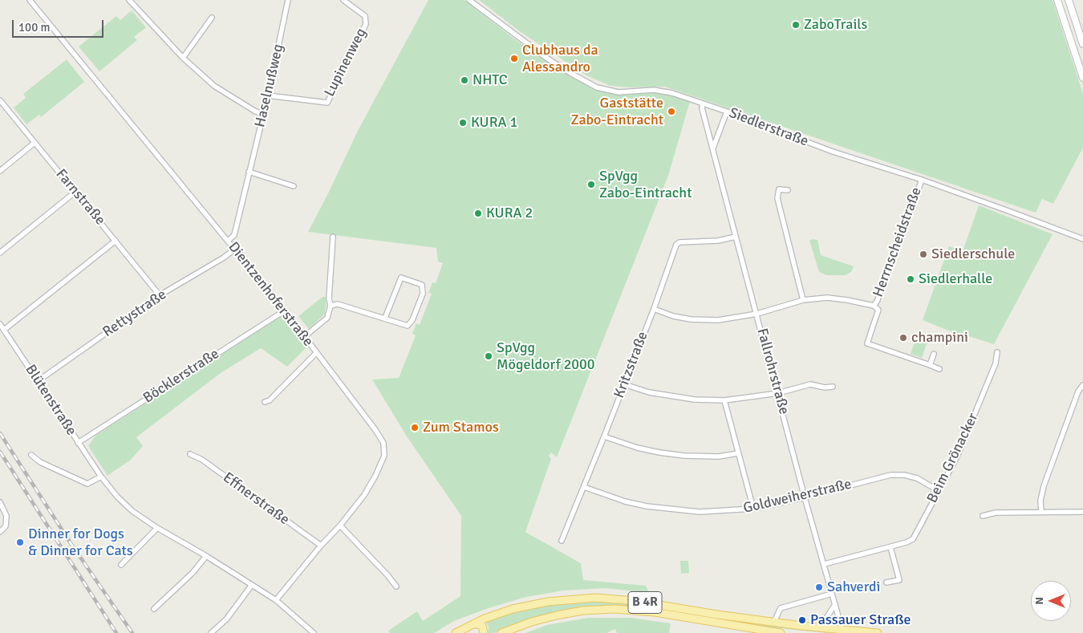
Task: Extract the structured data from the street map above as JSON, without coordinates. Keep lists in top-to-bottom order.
{
  "streets": {
    "main road": ["B 4R"],
    "street": [
      "Lupinenweg",
      "Haselnußweg",
      "Siedlerstraße",
      "Farnstraße",
      "Herrnscheidstraße",
      "Dientzenhoferstraße",
      "Rettystraße",
      "Kritzstraße",
      "Fallrohrstraße",
      "Böcklerstraße",
      "Blütenstraße",
      "Beim Grönacker",
      "Goldweiherstraße",
      "Effnerstraße"
    ]
  },
  "crossings": [
    ["Lupinenweg", "Haselnußweg"],
    ["Haselnußweg", "Dientzenhoferstraße"],
    ["Siedlerstraße", "Herrnscheidstraße"],
    ["Siedlerstraße", "Fallrohrstraße"],
    ["Farnstraße", "Rettystraße"],
    ["Herrnscheidstraße", "Kritzstraße"],
    ["Herrnscheidstraße", "Fallrohrstraße"],
    ["Dientzenhoferstraße", "Rettystraße"],
    ["Dientzenhoferstraße", "Böcklerstraße"],
    ["Dientzenhoferstraße", "Blütenstraße"],
    ["Dientzenhoferstraße", "Effnerstraße"],
    ["Rettystraße", "Blütenstraße"],
    ["Kritzstraße", "Fallrohrstraße"],
    ["Kritzstraße", "Goldweiherstraße"],
    ["Fallrohrstraße", "Beim Grönacker"],
    ["Fallrohrstraße", "Goldweiherstraße"],
    ["Fallrohrstraße", "B 4R"],
    ["Böcklerstraße", "Blütenstraße"],
    ["Beim Grönacker", "Goldweiherstraße"]
  ],
  "places": [
    "ZaboTrails",
    "Clubhaus da Alessandro",
    "NHTC",
    "Gaststätte Zabo-Eintracht",
    "KURA 1",
    "SpVgg Zabo-Eintracht",
    "KURA 2",
    "Siedlerschule",
    "Siedlerhalle",
    "champini",
    "SpVgg Mögeldorf 2000",
    "Zum Stamos",
    "Dinner for Dogs & Dinner for Cats",
    "Sahverdi",
    "Passauer Straße"
  ],
  "scale_bar": "100 m",
  "north": "left"
}
